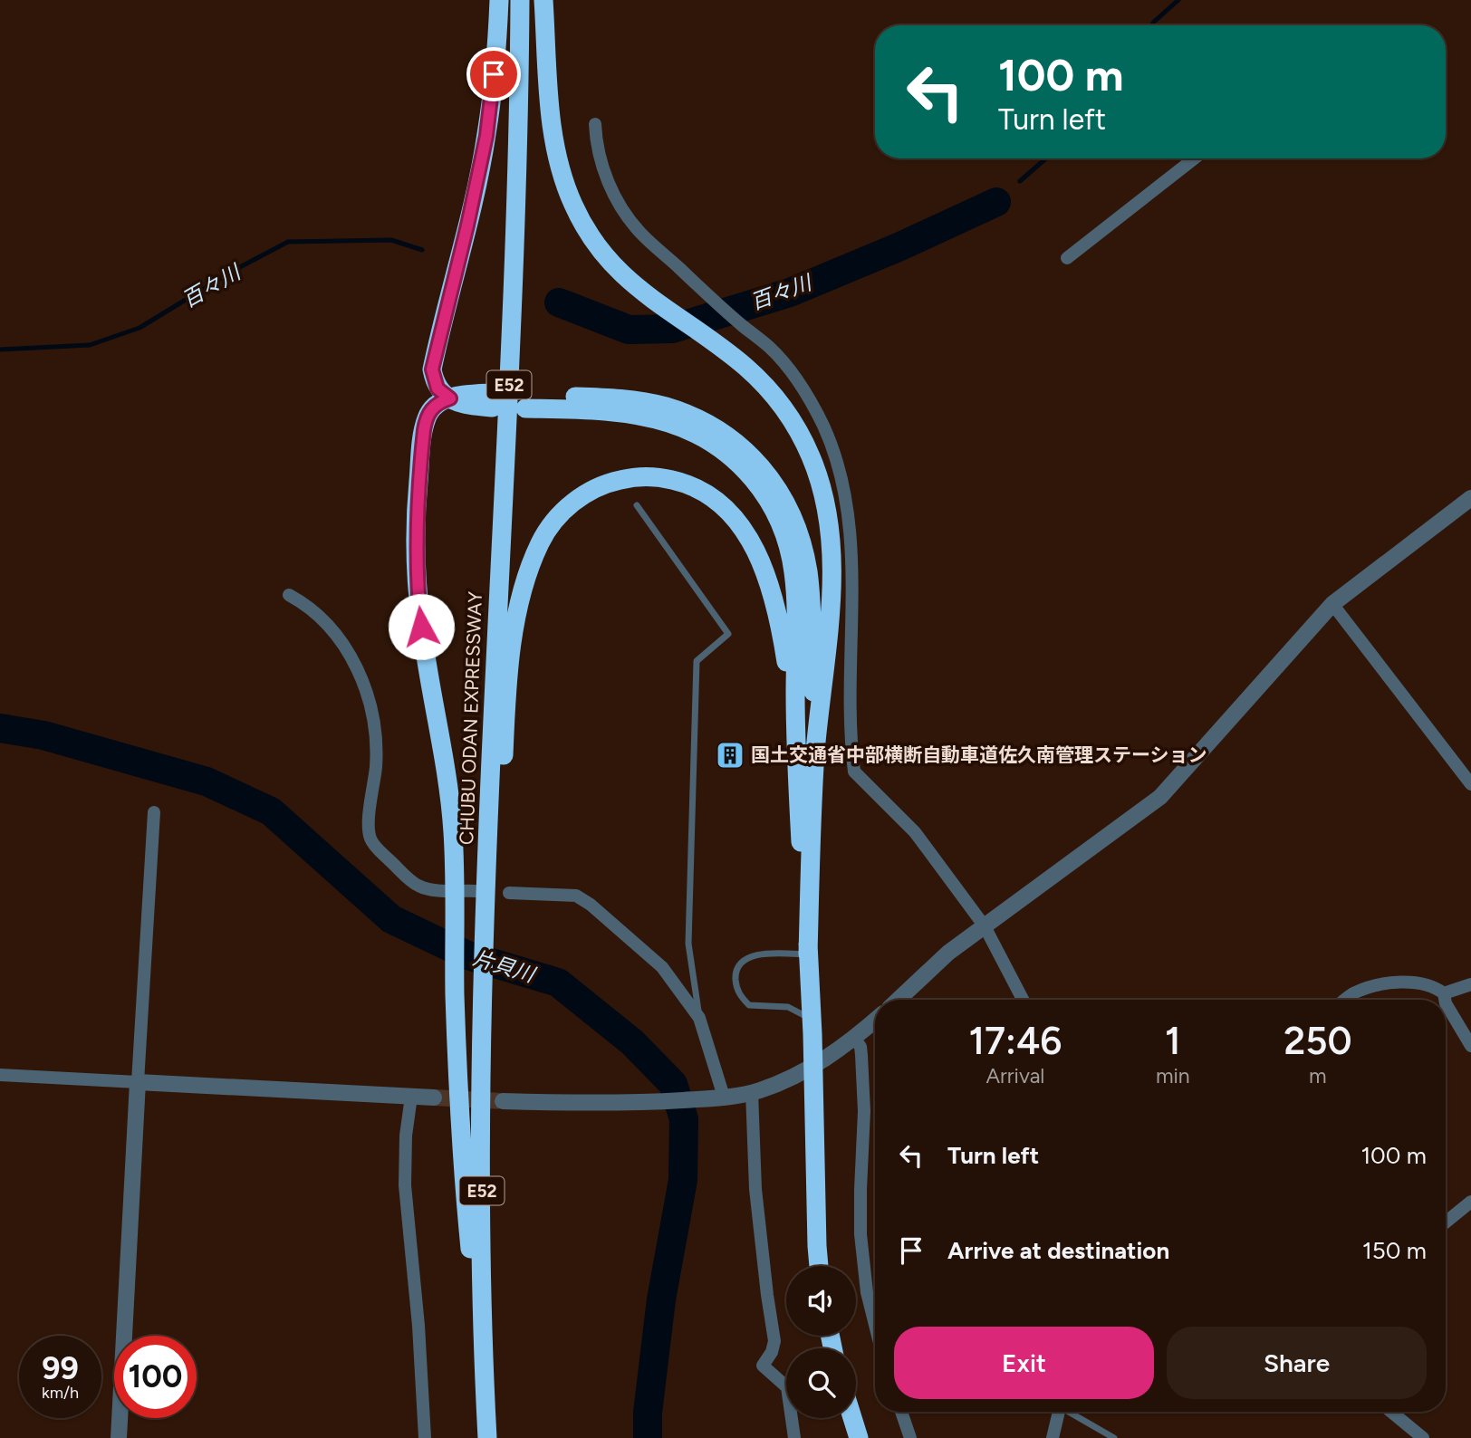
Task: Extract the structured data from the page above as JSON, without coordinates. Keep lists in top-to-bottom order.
{
  "streets": {
    "highway": ["E52", "CHUBU ODAN EXPRESSWAY"]
  },
  "water": ["百々川", "片貝川"],
  "places": {
    "building": ["国土交通省中部横断自動車道佐久南管理ステーション"]
  },
  "page": {
    "turn": ["100 m", "Turn left"],
    "eta": [
      "17:46",
      "Arrival",
      "1",
      "min",
      "250",
      "m"
    ],
    "list": [
      {
        "name": "Turn left",
        "value": "100 m"
      },
      {
        "name": "Arrive at destination",
        "value": "150 m"
      }
    ],
    "buttons": ["Exit", "Share"],
    "speed": "99 km/h",
    "limit": "100"
  }
}
